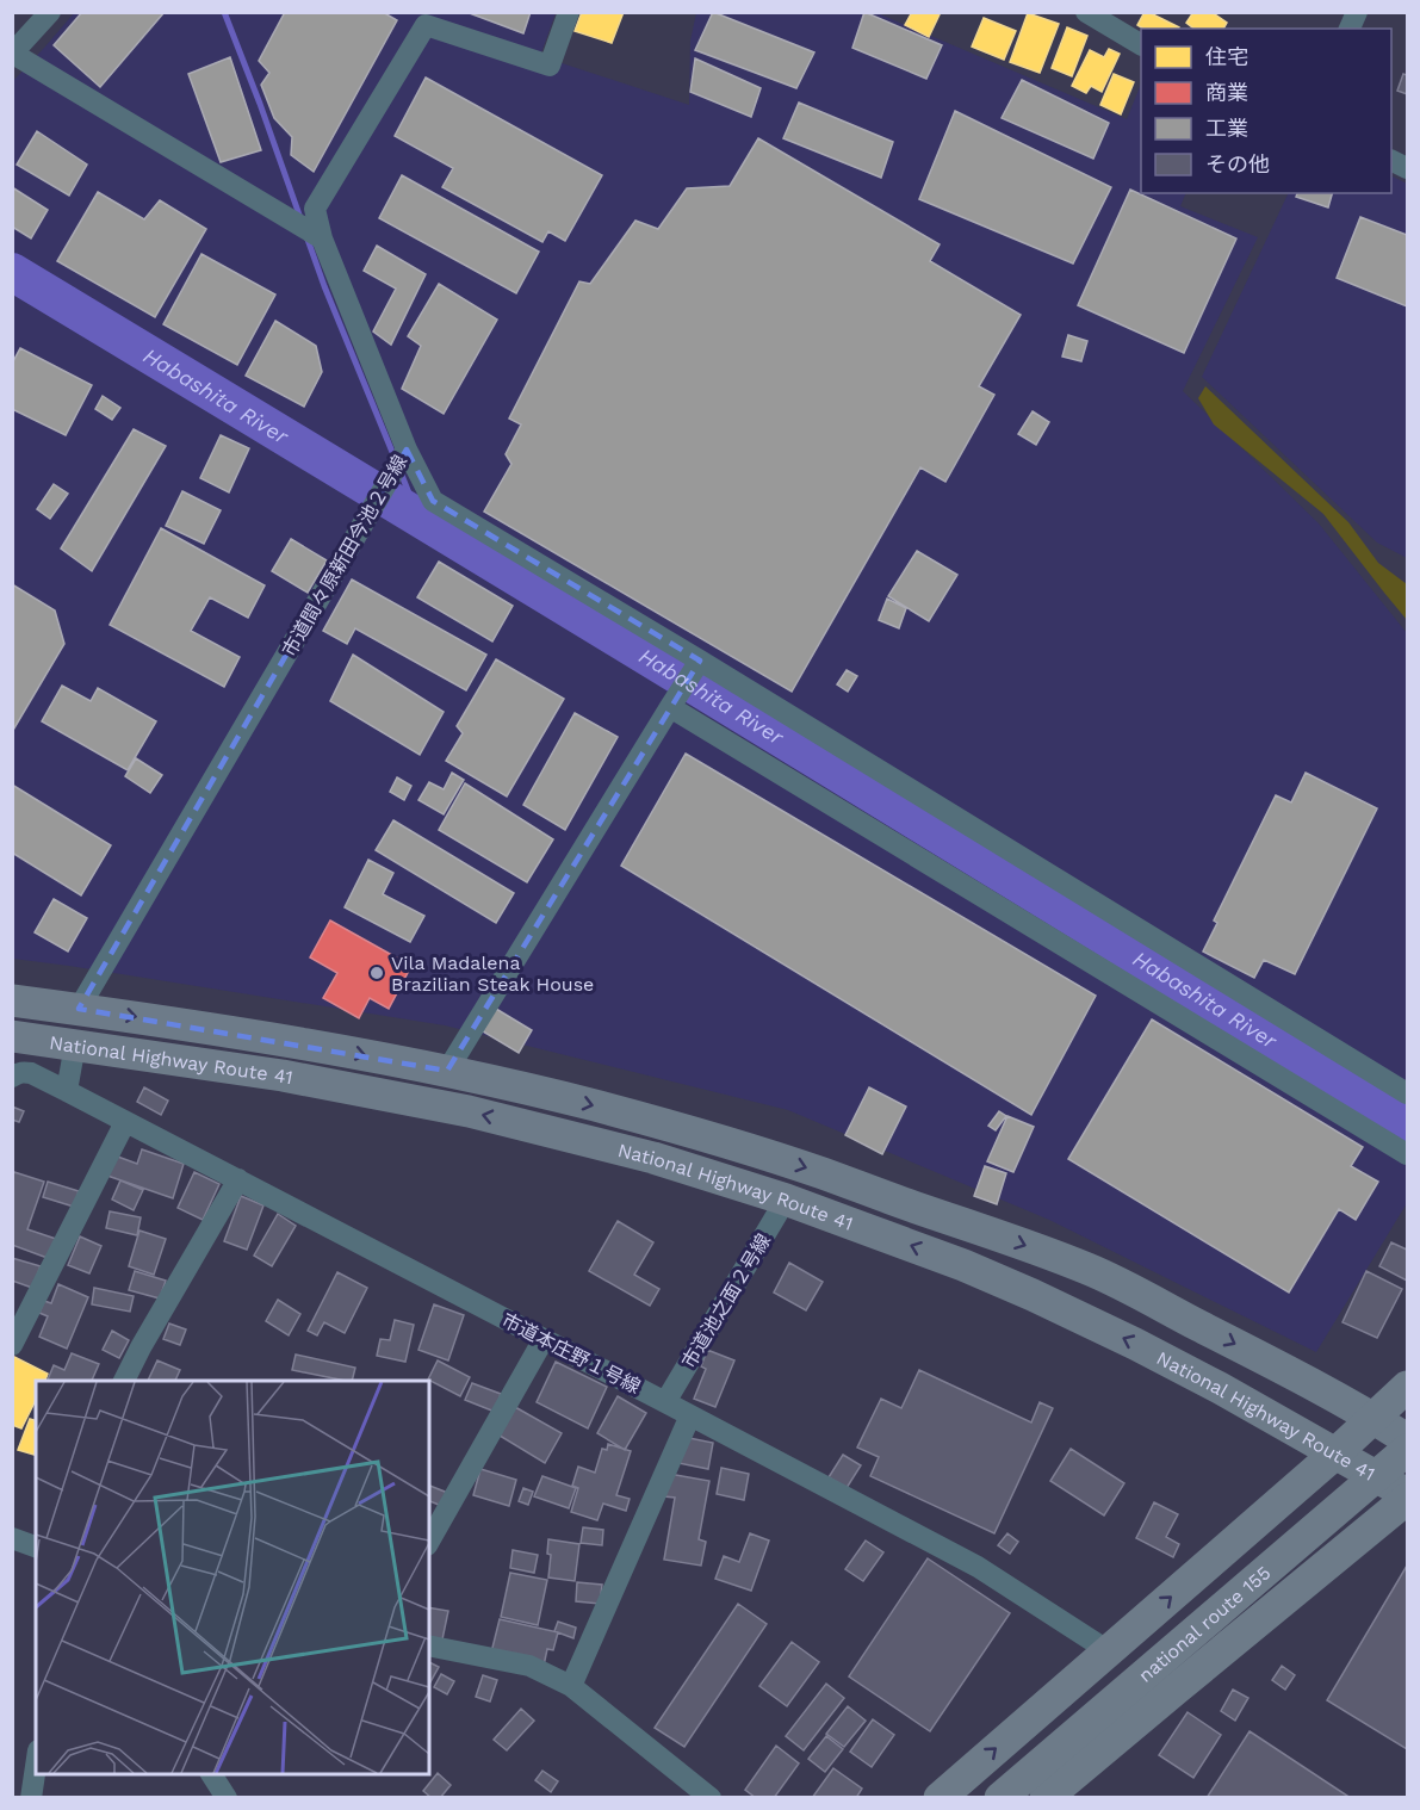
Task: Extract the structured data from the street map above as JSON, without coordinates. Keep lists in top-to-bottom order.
{
  "streets": {
    "highway": ["National Highway Route 41", "national route 155"],
    "street": ["市道間々原新田今池２号線", "市道池之面２号線", "市道本庄野１号線"]
  },
  "crossings": [
    ["市道間々原新田今池２号線", "National Highway Route 41"],
    ["National Highway Route 41", "市道池之面２号線"],
    ["市道池之面２号線", "市道本庄野１号線"]
  ],
  "water": ["Habashita River"],
  "places": ["Vila Madalena Brazilian Steak House"],
  "legend": [
    "住宅",
    "商業",
    "工業",
    "その他"
  ]
}
